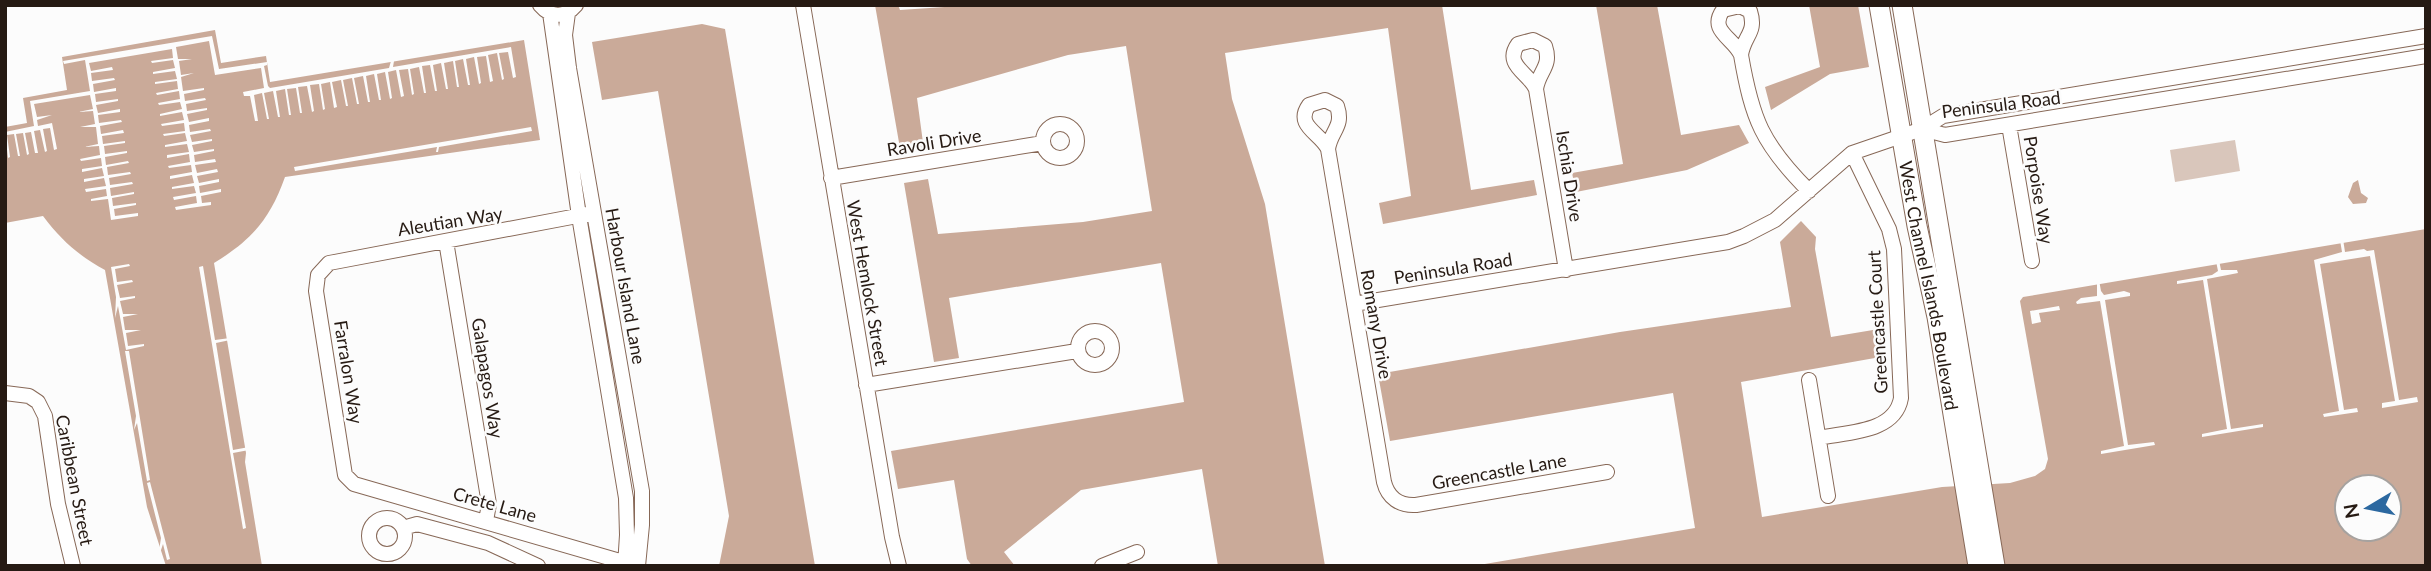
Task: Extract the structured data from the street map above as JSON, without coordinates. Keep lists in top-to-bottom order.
{
  "streets": {
    "main road": ["West Channel Islands Boulevard"],
    "street": [
      "Peninsula Road",
      "Ravoli Drive",
      "Ischia Drive",
      "Porpoise Way",
      "Aleutian Way",
      "West Hemlock Street",
      "Harbour Island Lane",
      "Greencastle Court",
      "Romany Drive",
      "Farralon Way",
      "Galapagos Way",
      "Greencastle Lane",
      "Caribbean Street",
      "Crete Lane"
    ]
  },
  "crossings": [
    ["Peninsula Road", "Ischia Drive"],
    ["Peninsula Road", "Porpoise Way"],
    ["Peninsula Road", "West Channel Islands Boulevard"],
    ["Peninsula Road", "Greencastle Court"],
    ["Peninsula Road", "Romany Drive"],
    ["Ravoli Drive", "West Hemlock Street"],
    ["Aleutian Way", "Harbour Island Lane"],
    ["Aleutian Way", "Farralon Way"],
    ["Aleutian Way", "Galapagos Way"],
    ["Harbour Island Lane", "Crete Lane"],
    ["Romany Drive", "Greencastle Lane"],
    ["Farralon Way", "Crete Lane"],
    ["Galapagos Way", "Crete Lane"]
  ],
  "north": "left"
}
